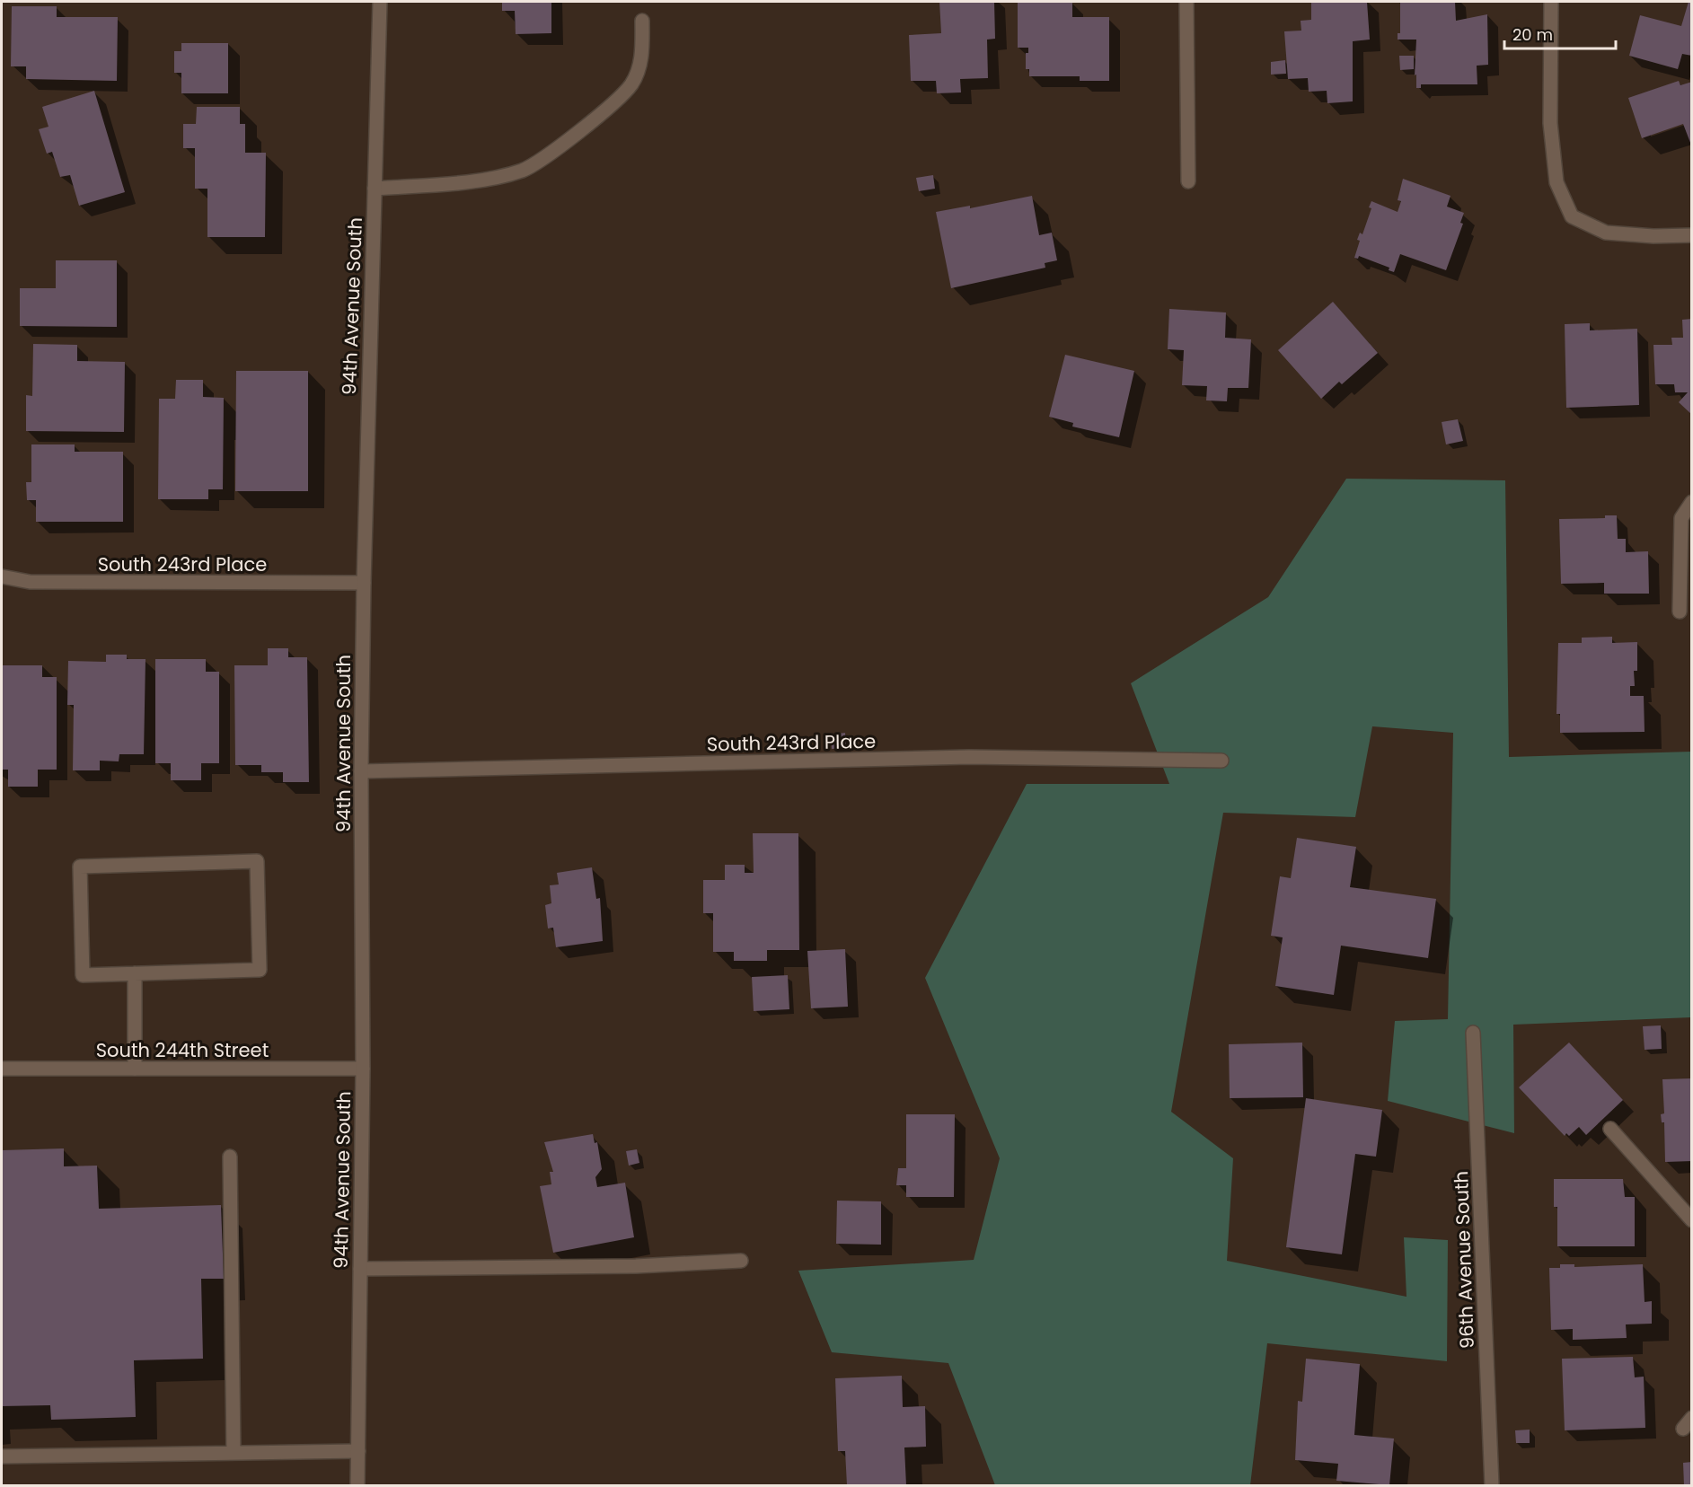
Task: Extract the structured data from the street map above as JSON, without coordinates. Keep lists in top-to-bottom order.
{
  "streets": {
    "street": [
      "94th Avenue South",
      "South 243rd Place",
      "South 244th Street",
      "96th Avenue South"
    ]
  },
  "crossings": [
    ["94th Avenue South", "South 243rd Place"],
    ["94th Avenue South", "South 244th Street"]
  ],
  "scale_bar": "20 m"
}
